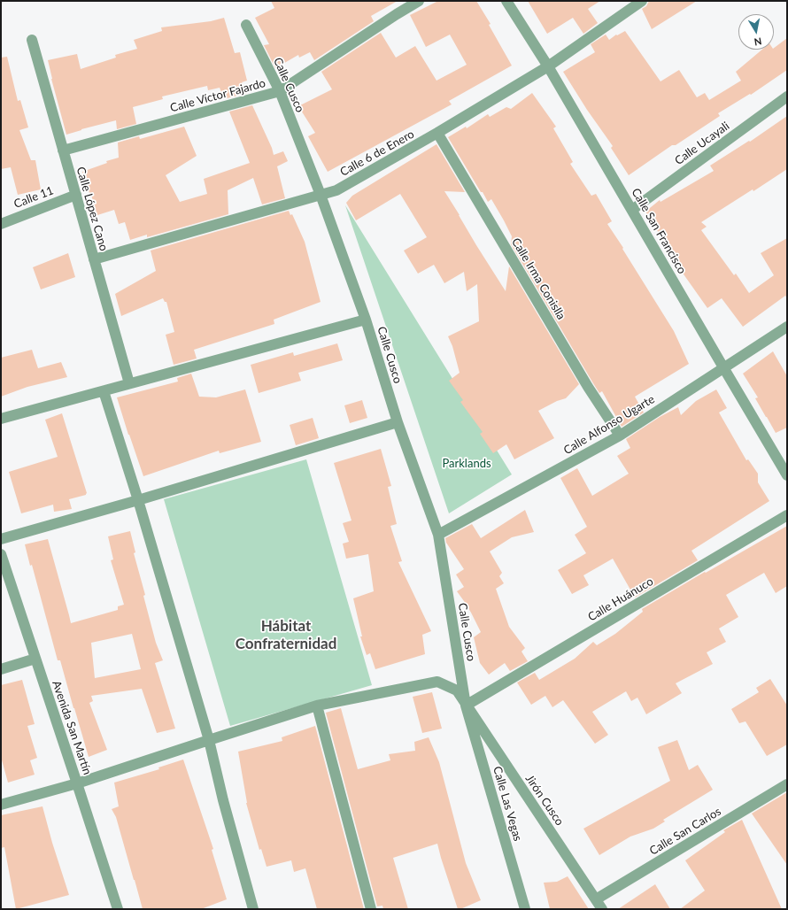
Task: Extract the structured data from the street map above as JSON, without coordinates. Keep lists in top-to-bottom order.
{
  "streets": {
    "street": [
      "Calle Cusco",
      "Calle Víctor Fajardo",
      "Calle Ucayali",
      "Calle 6 de Enero",
      "Calle 11",
      "Calle López Cano",
      "Calle San Francisco",
      "Calle Irma Conislla",
      "Calle Alfonso Ugarte",
      "Calle Huánuco",
      "Avenida San Martín",
      "Jirón Cusco",
      "Calle Las Vegas",
      "Calle San Carlos"
    ]
  },
  "crossings": [
    ["Calle Cusco", "Calle Víctor Fajardo"],
    ["Calle Cusco", "Calle 6 de Enero"],
    ["Calle Cusco", "Calle Alfonso Ugarte"],
    ["Calle Cusco", "Calle Huánuco"],
    ["Calle Cusco", "Jirón Cusco"],
    ["Calle Cusco", "Calle Las Vegas"],
    ["Calle Víctor Fajardo", "Calle López Cano"],
    ["Calle Ucayali", "Calle San Francisco"],
    ["Calle 6 de Enero", "Calle López Cano"],
    ["Calle 6 de Enero", "Calle San Francisco"],
    ["Calle 6 de Enero", "Calle Irma Conislla"],
    ["Calle 11", "Calle López Cano"],
    ["Calle San Francisco", "Calle Alfonso Ugarte"],
    ["Calle Irma Conislla", "Calle Alfonso Ugarte"],
    ["Calle Huánuco", "Jirón Cusco"],
    ["Calle Huánuco", "Calle Las Vegas"],
    ["Jirón Cusco", "Calle Las Vegas"],
    ["Jirón Cusco", "Calle San Carlos"]
  ],
  "districts": ["Hábitat Confraternidad"],
  "parks": ["Parklands"],
  "north": "bottom"
}
